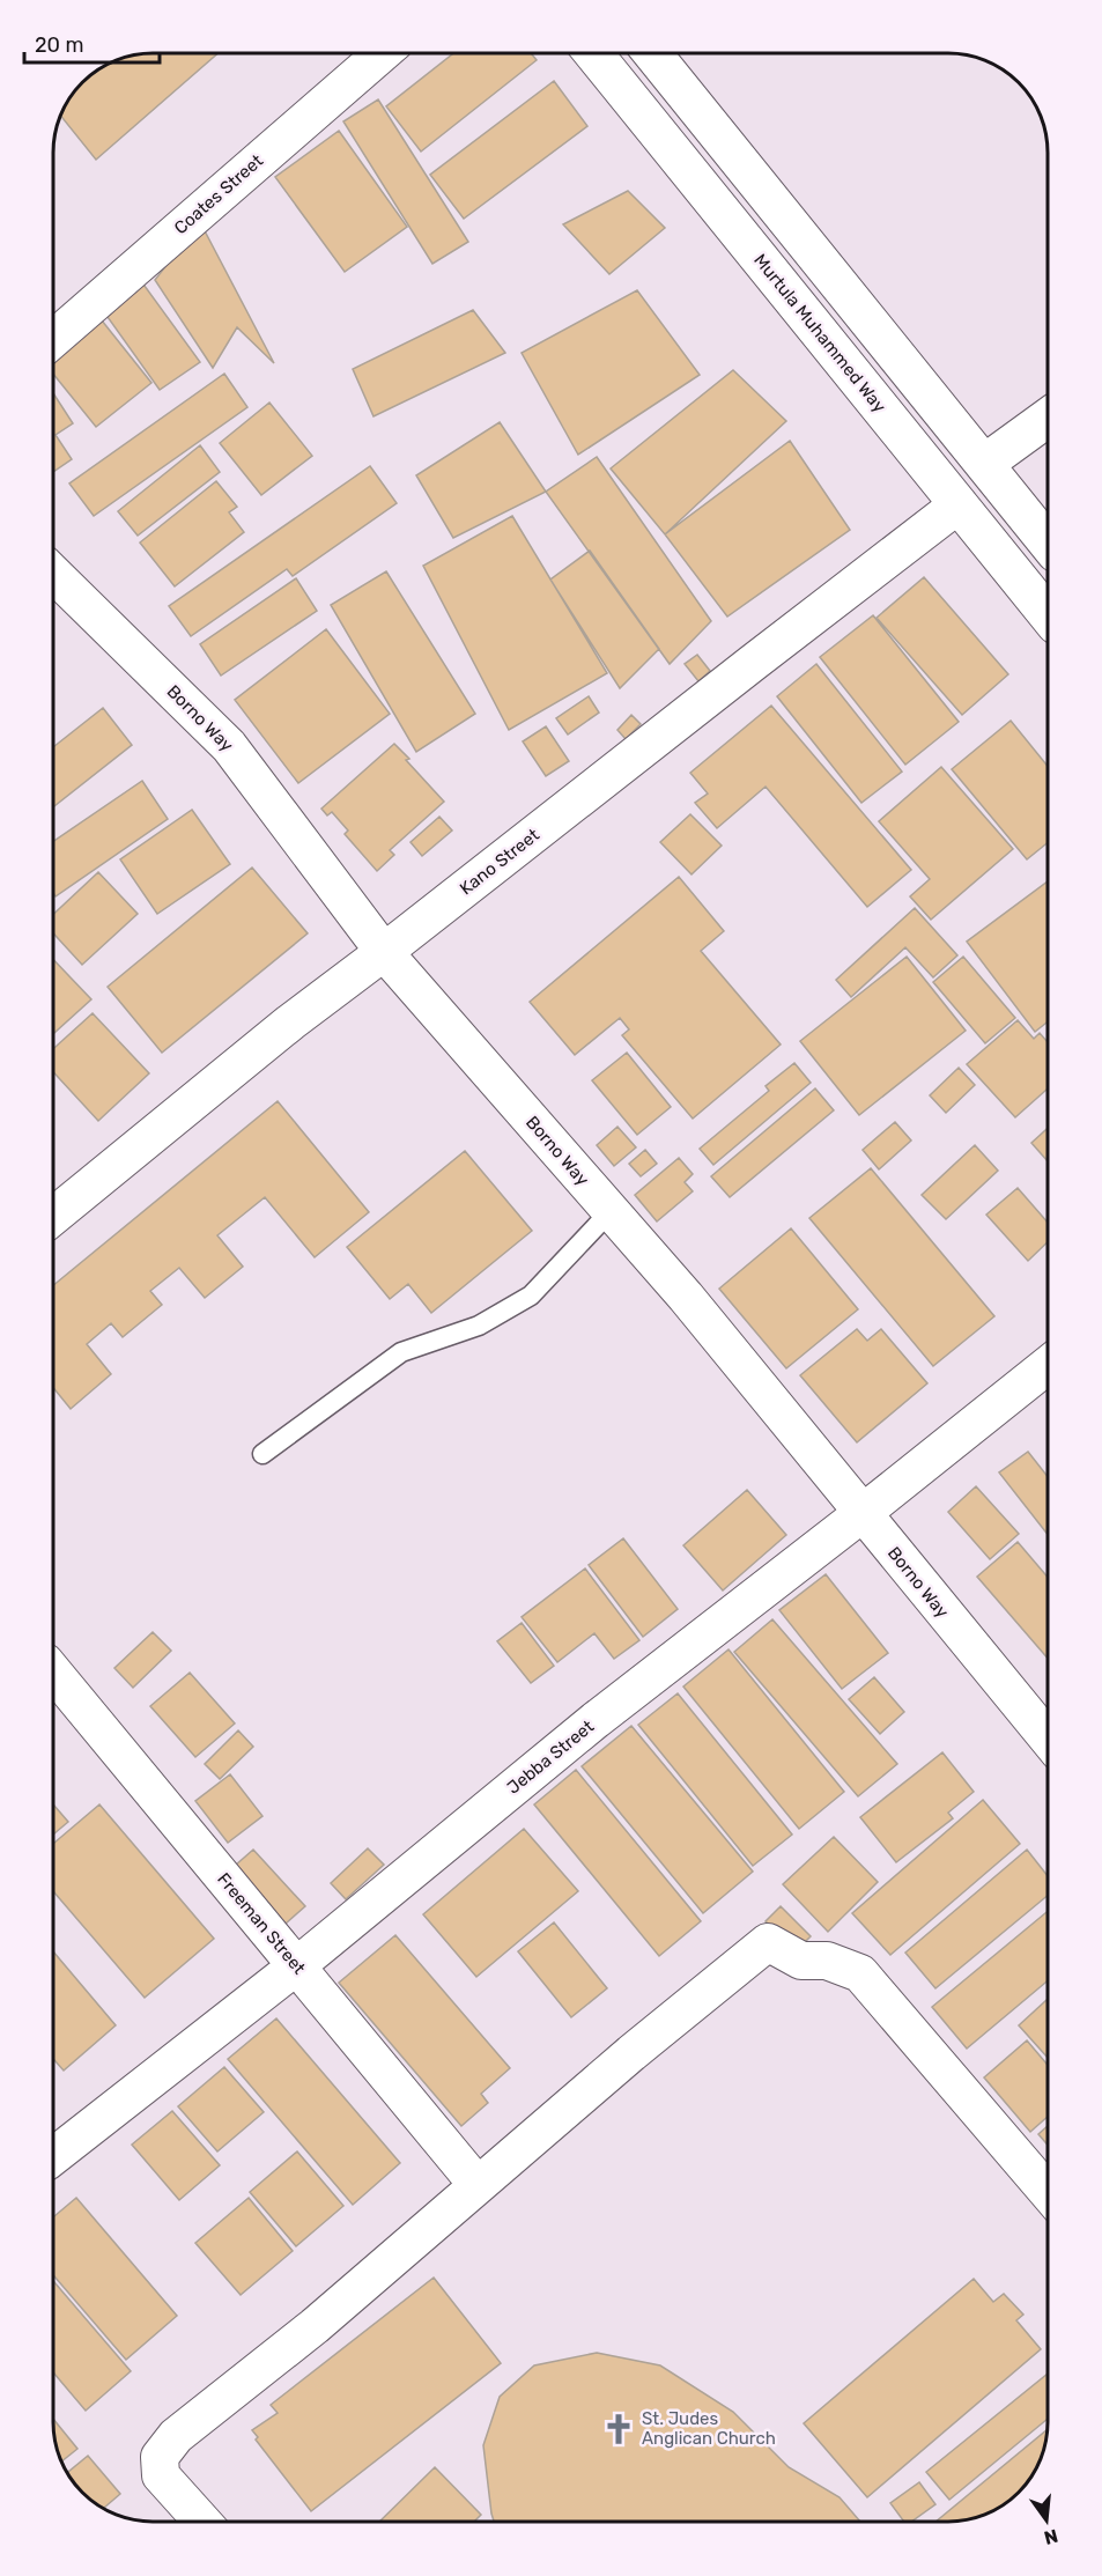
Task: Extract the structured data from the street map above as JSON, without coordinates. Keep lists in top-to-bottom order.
{
  "streets": {
    "main road": ["Murtula Muhammed Way"],
    "street": [
      "Coates Street",
      "Borno Way",
      "Kano Street",
      "Jebba Street",
      "Freeman Street"
    ]
  },
  "crossings": [
    ["Murtula Muhammed Way", "Kano Street"],
    ["Borno Way", "Kano Street"],
    ["Borno Way", "Jebba Street"],
    ["Jebba Street", "Freeman Street"]
  ],
  "places": {
    "church": ["St. Judes Anglican Church"]
  },
  "scale_bar": "20 m",
  "north": "bottom"
}
